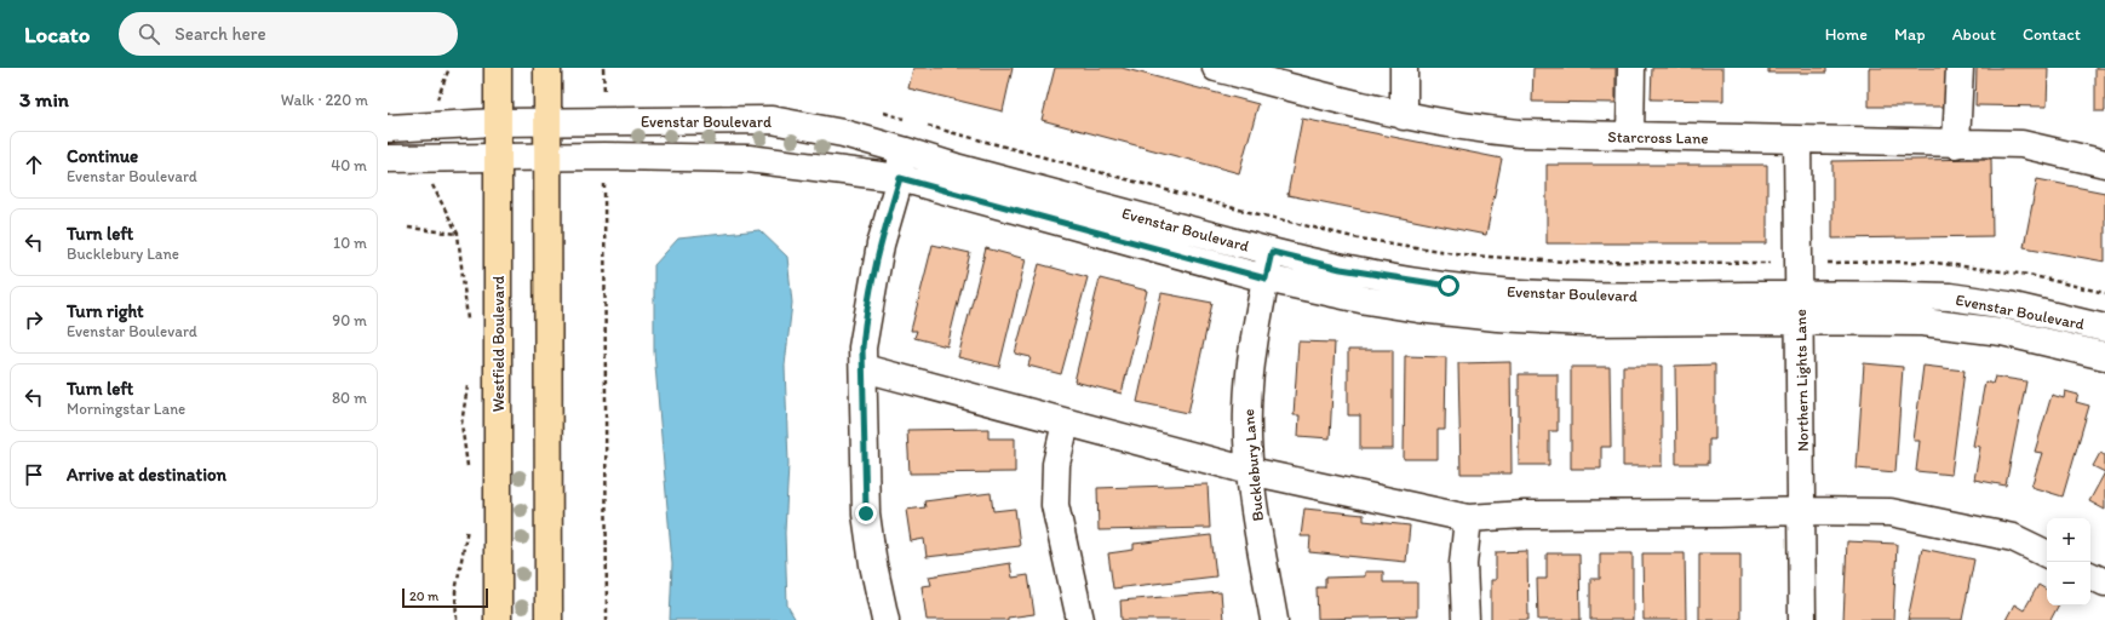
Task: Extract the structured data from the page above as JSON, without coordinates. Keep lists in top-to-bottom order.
{
  "streets": {
    "main road": ["Westfield Boulevard"],
    "street": [
      "Evenstar Boulevard",
      "Starcross Lane",
      "Northern Lights Lane",
      "Bucklebury Lane"
    ]
  },
  "crossings": [
    ["Evenstar Boulevard", "Westfield Boulevard"],
    ["Evenstar Boulevard", "Northern Lights Lane"],
    ["Evenstar Boulevard", "Bucklebury Lane"],
    ["Starcross Lane", "Northern Lights Lane"]
  ],
  "scale_bar": "20 m",
  "page": {
    "header": "Locato",
    "search": "Search here",
    "nav": [
      "Home",
      "Map",
      "About",
      "Contact"
    ],
    "heading": ["3 min", "Walk · 220 m"],
    "list": [
      ["Continue", "Evenstar Boulevard", "40 m"],
      ["Turn left", "Bucklebury Lane", "10 m"],
      ["Turn right", "Evenstar Boulevard", "90 m"],
      ["Turn left", "Morningstar Lane", "80 m"],
      "Arrive at destination"
    ],
    "map_buttons": ["+", "−"],
    "scale": "20 m"
  }
}
